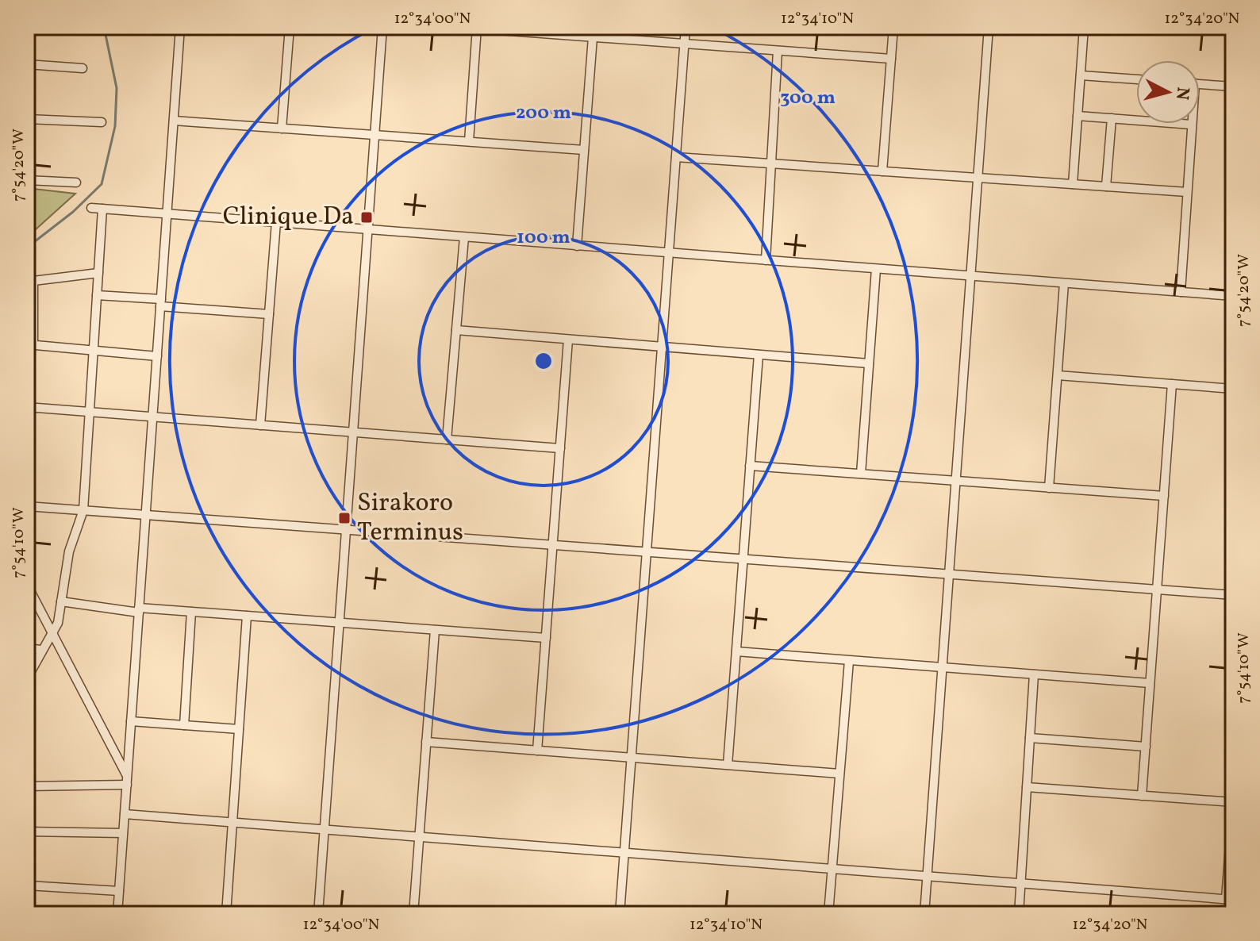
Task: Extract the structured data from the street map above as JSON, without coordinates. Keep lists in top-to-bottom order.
{
  "places": {
    "transit": ["Clinique Da", "Sirakoro Terminus"]
  },
  "north": "right",
  "coordinates": [
    "12°34'00\"N",
    "12°34'10\"N",
    "12°34'20\"N",
    "7°54'20\"W",
    "7°54'10\"W"
  ],
  "rings": ["300 m", "200 m", "100 m"]
}
